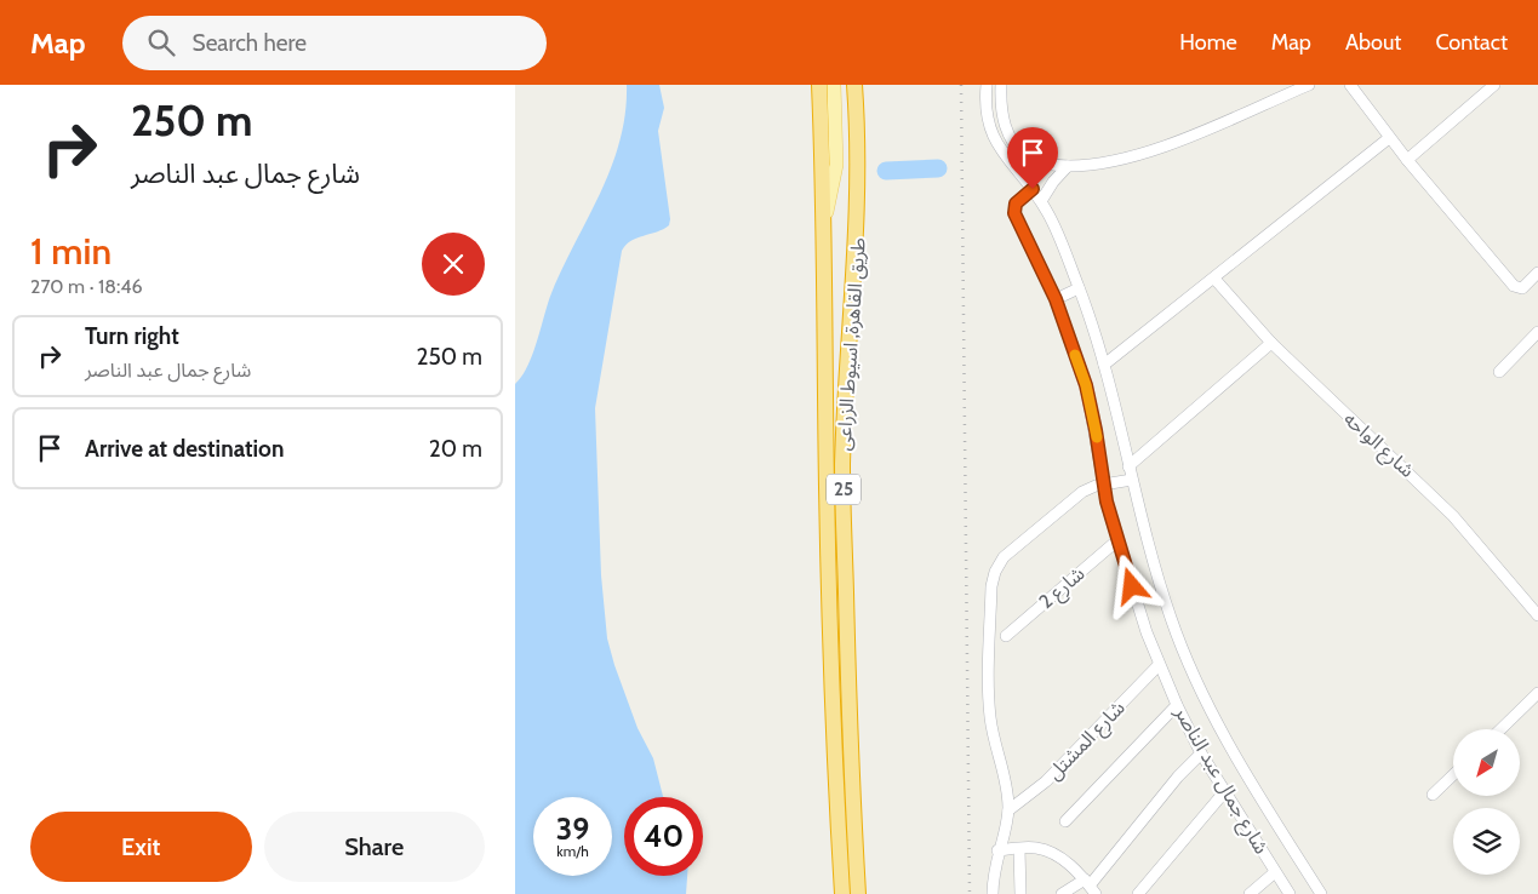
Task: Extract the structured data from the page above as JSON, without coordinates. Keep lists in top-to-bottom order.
{
  "streets": {
    "highway": ["طريق القاهرة, اسيوط الزراعى", "25"],
    "street": [
      "شارع الواحه",
      "شارع 2",
      "شارع المشتل",
      "شارع جمال عبد الناصر"
    ]
  },
  "crossings": [
    ["شارع 2", "شارع جمال عبد الناصر"],
    ["شارع المشتل", "شارع جمال عبد الناصر"]
  ],
  "north": "bottom left",
  "page": {
    "header": "Map",
    "search": "Search here",
    "nav": [
      "Home",
      "Map",
      "About",
      "Contact"
    ],
    "turn": ["250 m", "شارع جمال عبد الناصر"],
    "heading": ["1 min", "270 m · 18:46"],
    "list": [
      {
        "name": "Turn right",
        "note": "شارع جمال عبد الناصر",
        "value": "250 m"
      },
      {
        "name": "Arrive at destination",
        "value": "20 m"
      }
    ],
    "speed": "39 km/h",
    "limit": "40",
    "buttons": ["Exit", "Share"]
  }
}
